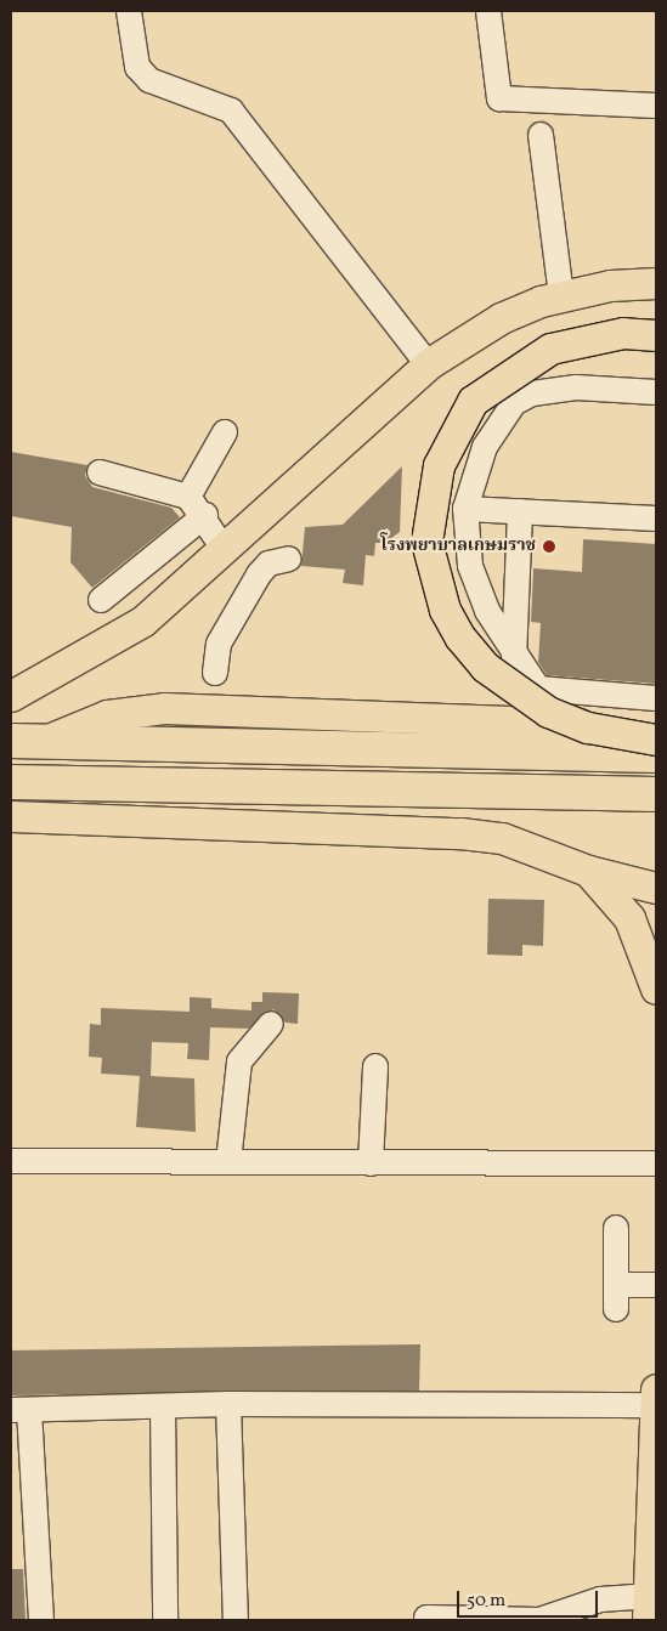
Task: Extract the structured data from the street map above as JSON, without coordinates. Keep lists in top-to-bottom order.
{
  "places": ["โรงพยาบาลเกษมราช"],
  "scale_bar": "50 m"
}
